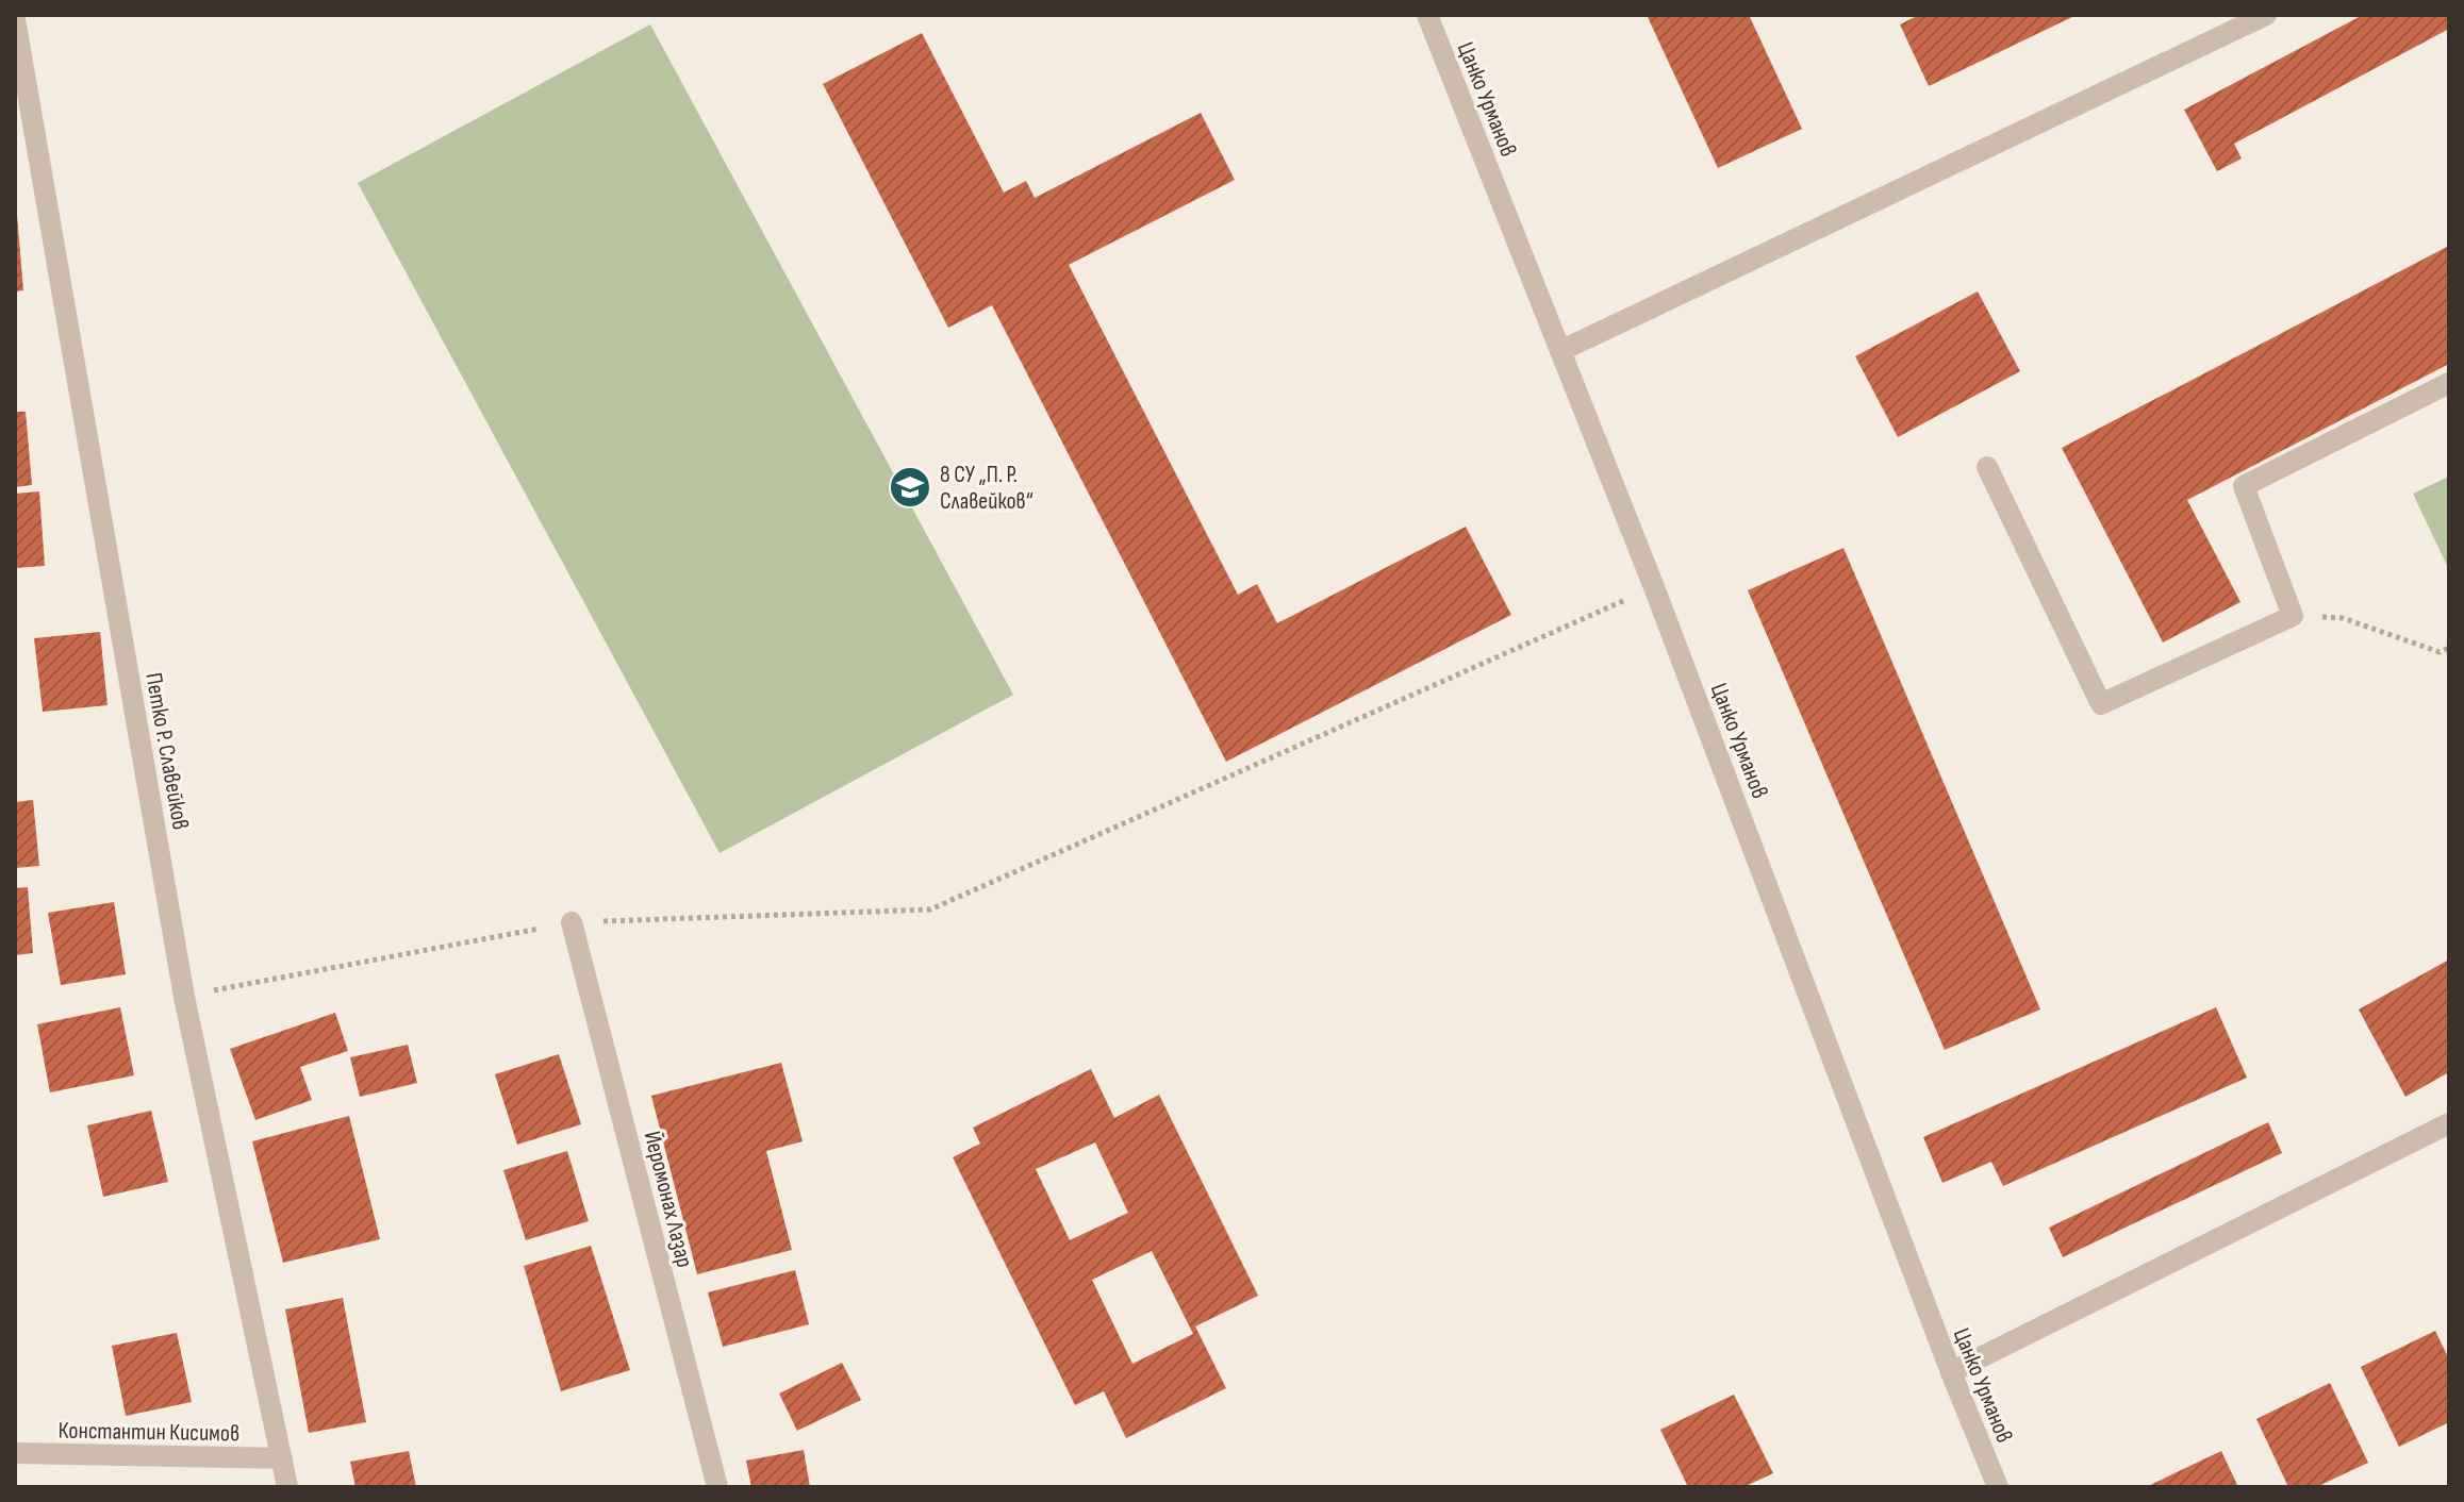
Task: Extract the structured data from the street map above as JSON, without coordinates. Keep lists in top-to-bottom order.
{
  "streets": {
    "street": [
      "Цанко Урманов",
      "Петко Р. Славейков",
      "Йеромонах Лазар",
      "Константин Кисимов"
    ]
  },
  "crossings": [
    ["Петко Р. Славейков", "Константин Кисимов"]
  ],
  "places": {
    "school or university": ["8 СУ „П. Р. Славейков“"]
  }
}
